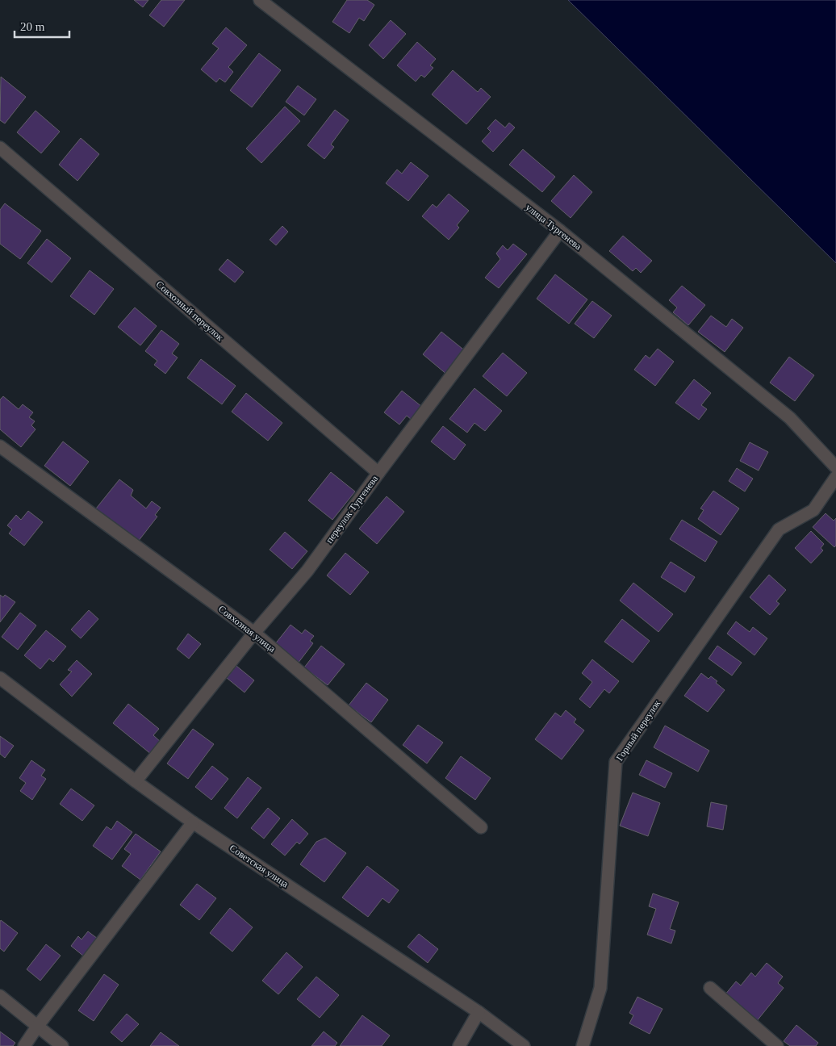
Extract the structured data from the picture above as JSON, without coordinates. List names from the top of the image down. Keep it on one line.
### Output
{"streets":{"street":["улица Тургенева","Совхозный переулок","переулок Тургенева","Совхозная улица","Горный переулок","Советская улица"]},"crossings":[["улица Тургенева","переулок Тургенева"],["Совхозный переулок","переулок Тургенева"],["переулок Тургенева","Совхозная улица"],["переулок Тургенева","Советская улица"]],"scale_bar":"20 m"}
